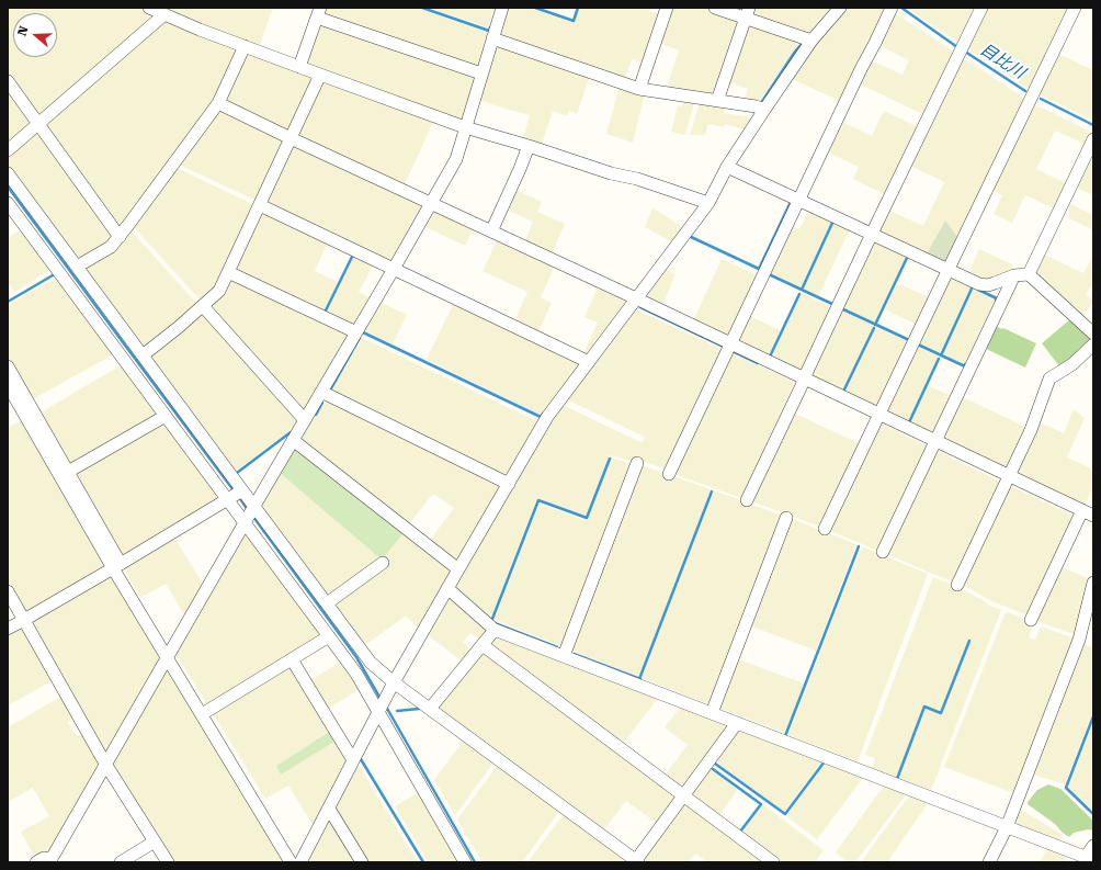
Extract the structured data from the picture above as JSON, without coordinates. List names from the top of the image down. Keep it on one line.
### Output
{"water":["目比川"],"north":"left"}
